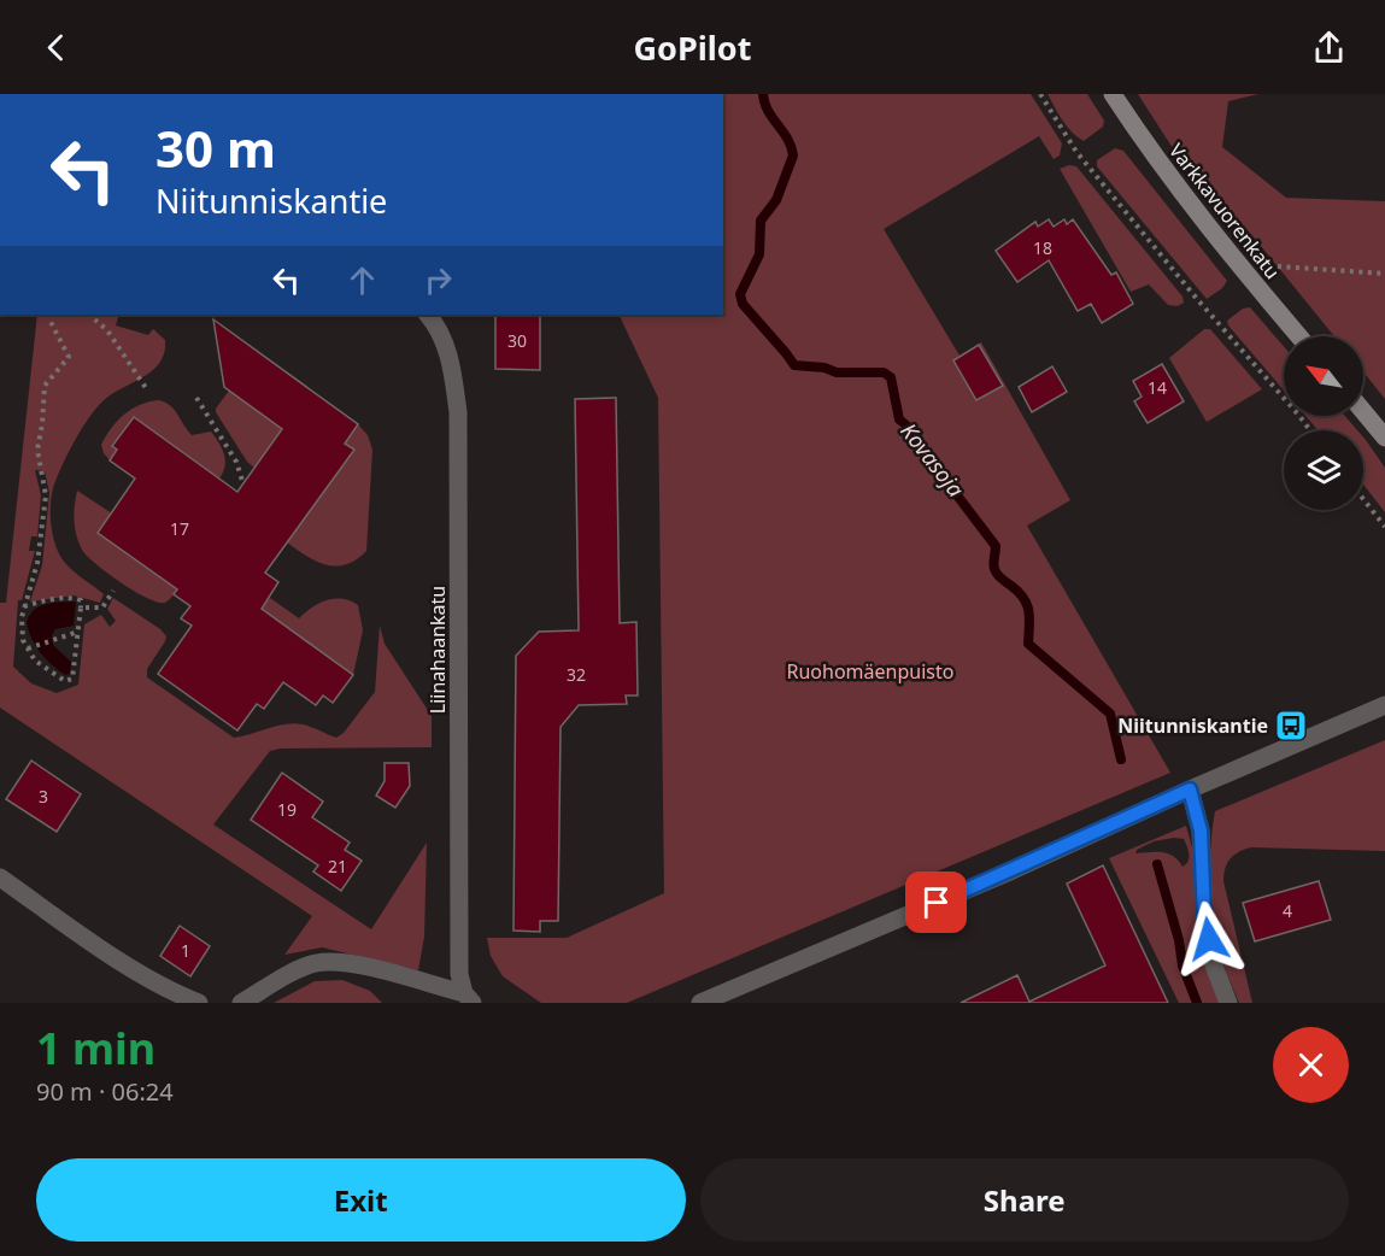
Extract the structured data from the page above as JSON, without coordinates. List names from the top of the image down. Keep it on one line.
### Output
{"streets":{"street":["Varkkavuorenkatu","Liinahaankatu"]},"water":["Kovasoja"],"parks":["Ruohomäenpuisto"],"places":{"bus stop":["Niitunniskantie"]},"house_numbers":["18","30","14","17","32","3","19","21","4","1"],"north":"top left","page":{"header":"GoPilot","turn":["30 m","Niitunniskantie"],"heading":["1 min","90 m · 06:24"],"buttons":["Exit","Share"]}}
